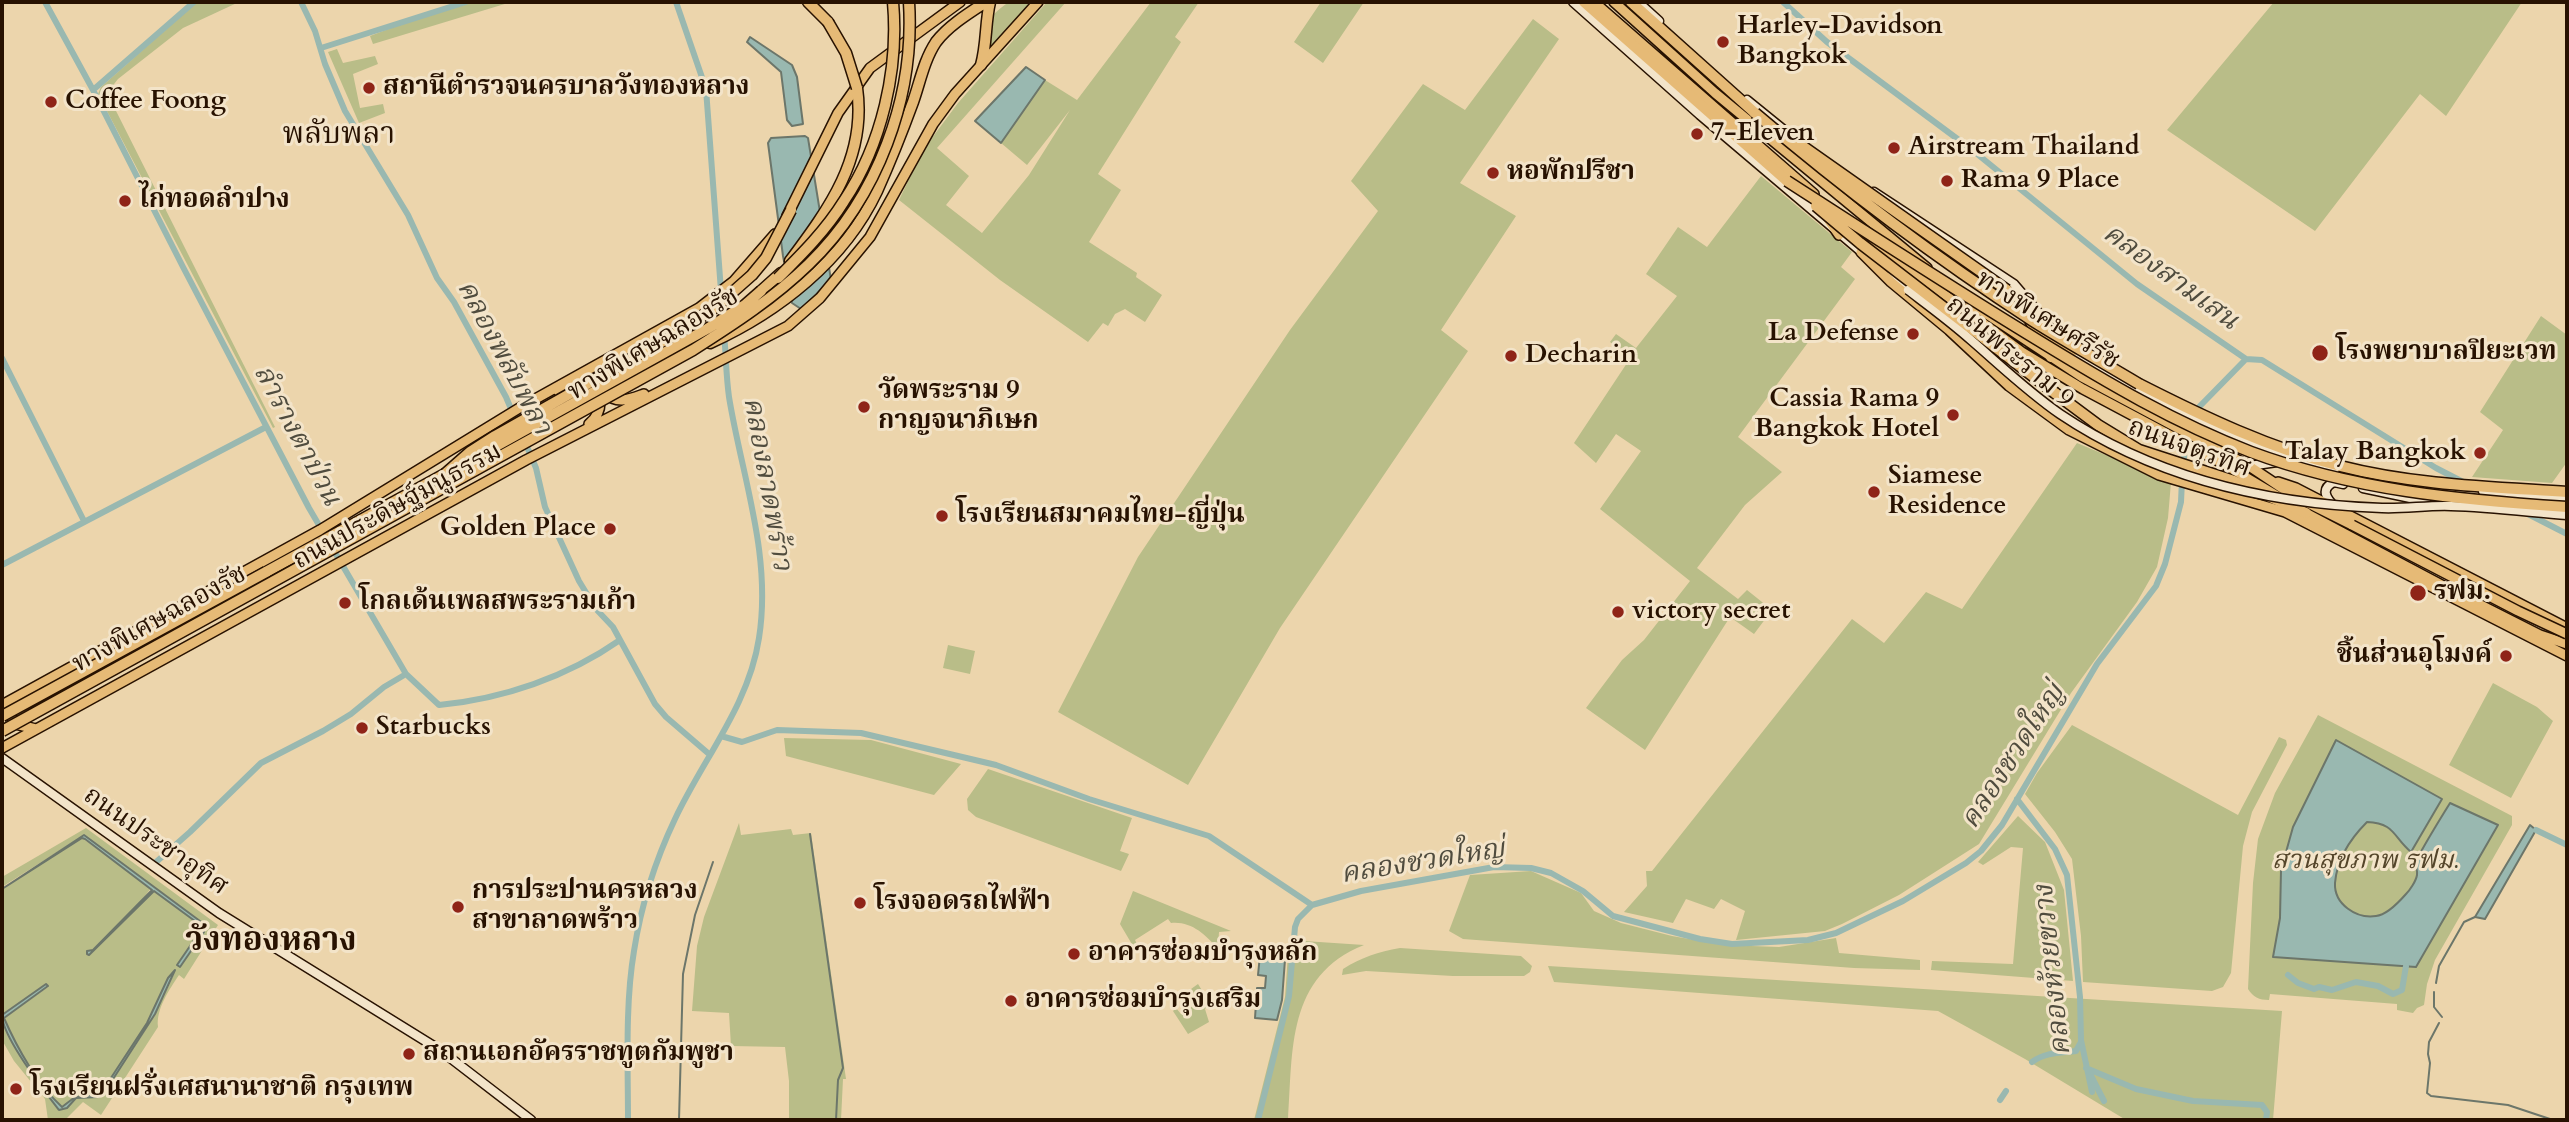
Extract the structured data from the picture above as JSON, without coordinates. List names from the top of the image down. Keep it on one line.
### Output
{"streets":{"highway":["ทางพิเศษศรีรัช","ทางพิเศษฉลองรัช"],"main road":["ถนนพระราม 9","ถนนจตุรทิศ","ถนนประดิษฐ์มนูธรรม","ถนนประชาอุทิศ"]},"crossings":[["ถนนพระราม 9","ถนนจตุรทิศ"]],"districts":["พลับพลา","วังทองหลาง"],"water":["คลองสามเสน","คลองพลับพลา","ลำรางตาป่วน","คลองลาดพร้าว","คลองชวดใหญ่","คลองห้วยขวาง"],"parks":["สวนสุขภาพ รฟม."],"places":["Harley-Davidson Bangkok","สถานีตำรวจนครบาลวังทองหลาง","Coffee Foong","7-Eleven","Airstream Thailand","หอพักปรีชา","Rama 9 Place","ไก่ทอดลำปาง","La Defense","โรงพยาบาลปิยะเวท","Decharin","วัดพระราม 9 กาญจนาภิเษก","Cassia Rama 9 Bangkok Hotel","Talay Bangkok","Siamese Residence","โรงเรียนสมาคมไทย-ญี่ปุ่น","Golden Place","รฟม.","โกลเด้นเพลสพระรามเก้า","victory secret","ชิ้นส่วนอุโมงค์","Starbucks","โรงจอดรถไฟฟ้า","การประปานครหลวง สาขาลาดพร้าว","อาคารซ่อมบำรุงหลัก","อาคารซ่อมบำรุงเสริม","สถานเอกอัครราชทูตกัมพูชา","โรงเรียนฝรั่งเศสนานาชาติ กรุงเทพ"]}
